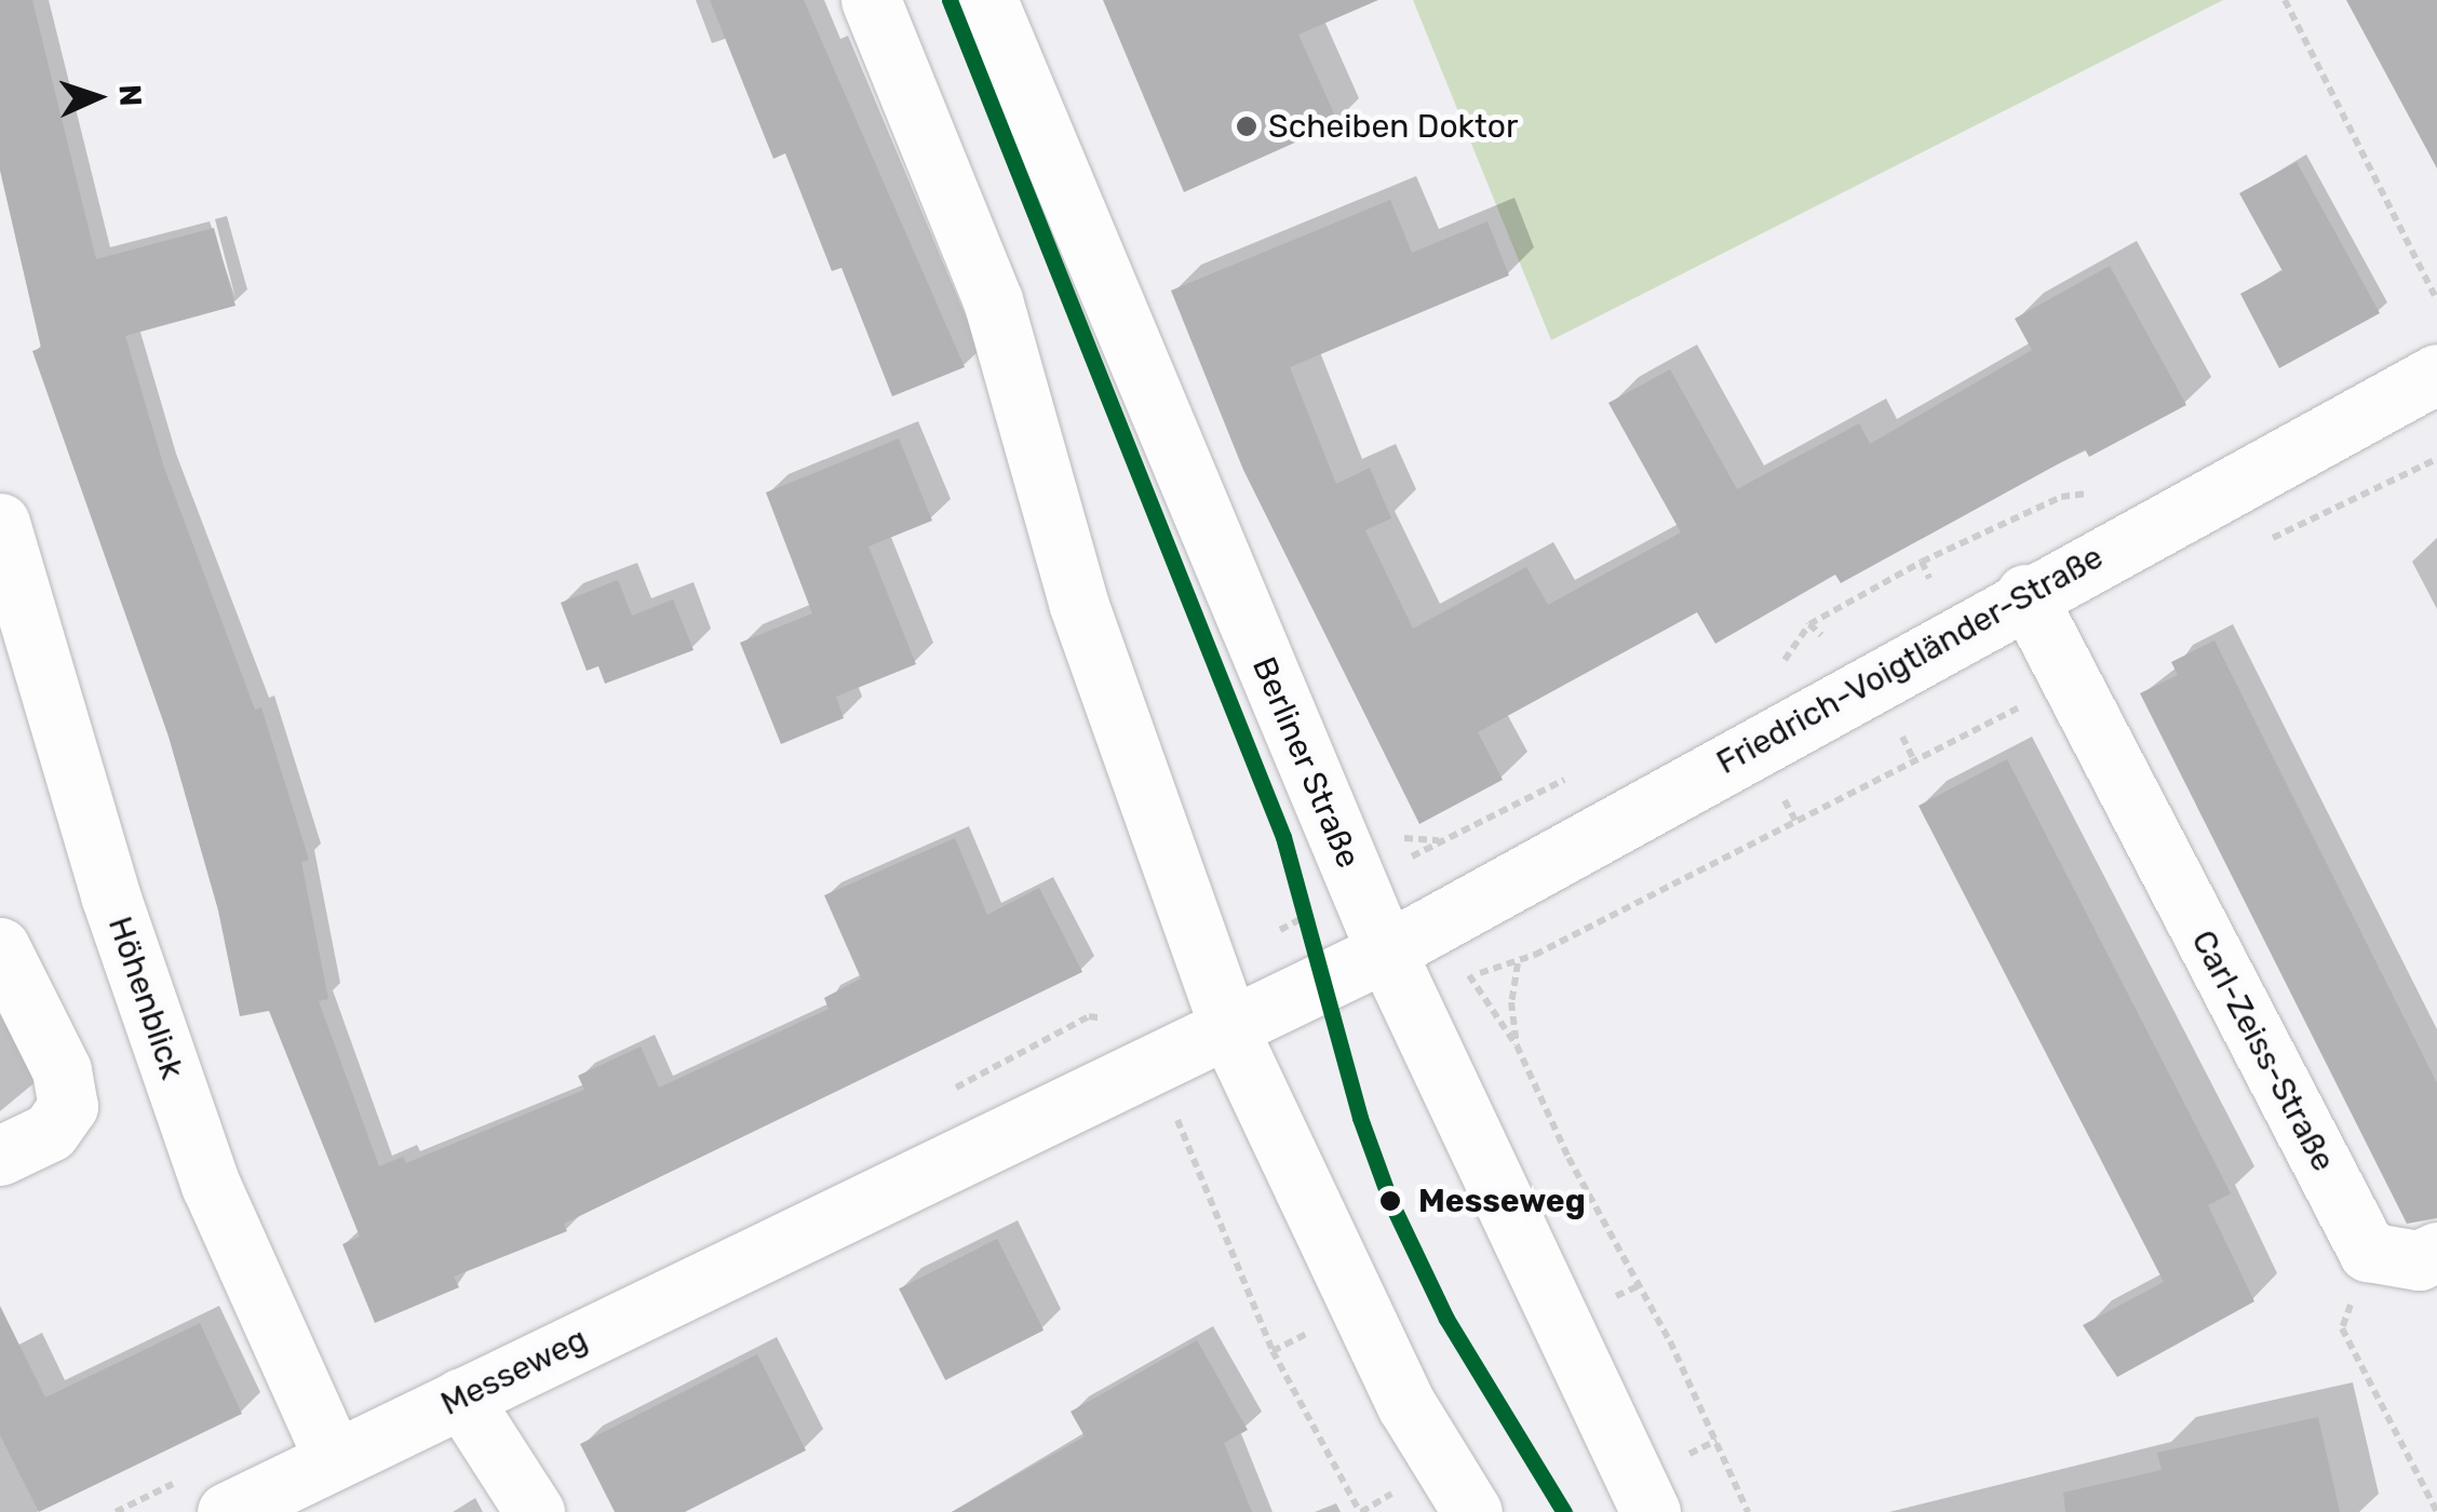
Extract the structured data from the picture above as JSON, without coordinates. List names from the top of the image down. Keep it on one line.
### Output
{"streets":{"main road":["Friedrich-Voigtländer-Straße","Berliner Straße","Höhenblick","Carl-Zeiss-Straße","Messeweg"]},"crossings":[["Friedrich-Voigtländer-Straße","Berliner Straße"],["Friedrich-Voigtländer-Straße","Carl-Zeiss-Straße"],["Friedrich-Voigtländer-Straße","Messeweg"],["Berliner Straße","Messeweg"],["Höhenblick","Messeweg"]],"places":["Scheiben Doktor","Messeweg"],"north":"right"}
